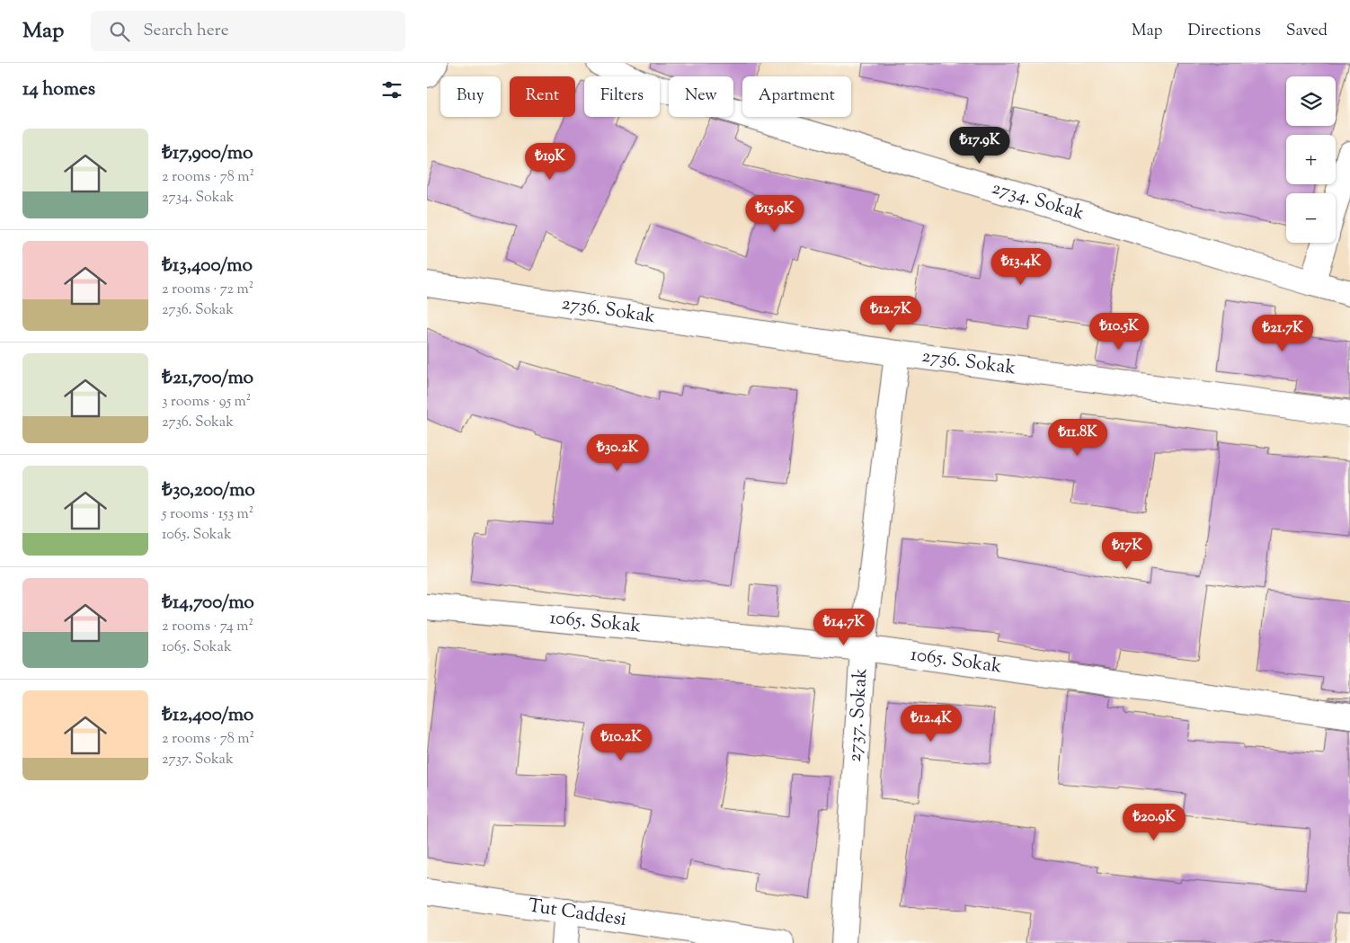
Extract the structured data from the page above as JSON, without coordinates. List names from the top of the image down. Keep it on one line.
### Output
{"streets":{"street":["2734. Sokak","2736. Sokak","1065. Sokak","2737. Sokak","Tut Caddesi"]},"crossings":[["2736. Sokak","2737. Sokak"],["1065. Sokak","2737. Sokak"]],"page":{"header":"Map","search":"Search here","nav":["Map","Directions","Saved"],"heading":"14 homes","map_buttons":["+","−"],"chip":["Buy","Rent","Filters","New","Apartment"],"list":[{"name":"₺17,900/mo","note":"2 rooms · 78 m² · 2734. Sokak"},{"name":"₺13,400/mo","note":"2 rooms · 72 m² · 2736. Sokak"},{"name":"₺21,700/mo","note":"3 rooms · 95 m² · 2736. Sokak"},{"name":"₺30,200/mo","note":"5 rooms · 153 m² · 1065. Sokak"},{"name":"₺14,700/mo","note":"2 rooms · 74 m² · 1065. Sokak"},{"name":"₺12,400/mo","note":"2 rooms · 78 m² · 2737. Sokak"}],"price":["₺17.9K","₺19K","₺15.9K","₺13.4K","₺12.7K","₺10.5K","₺21.7K","₺11.8K","₺30.2K","₺17K","₺14.7K","₺12.4K","₺10.2K","₺20.9K"]}}
